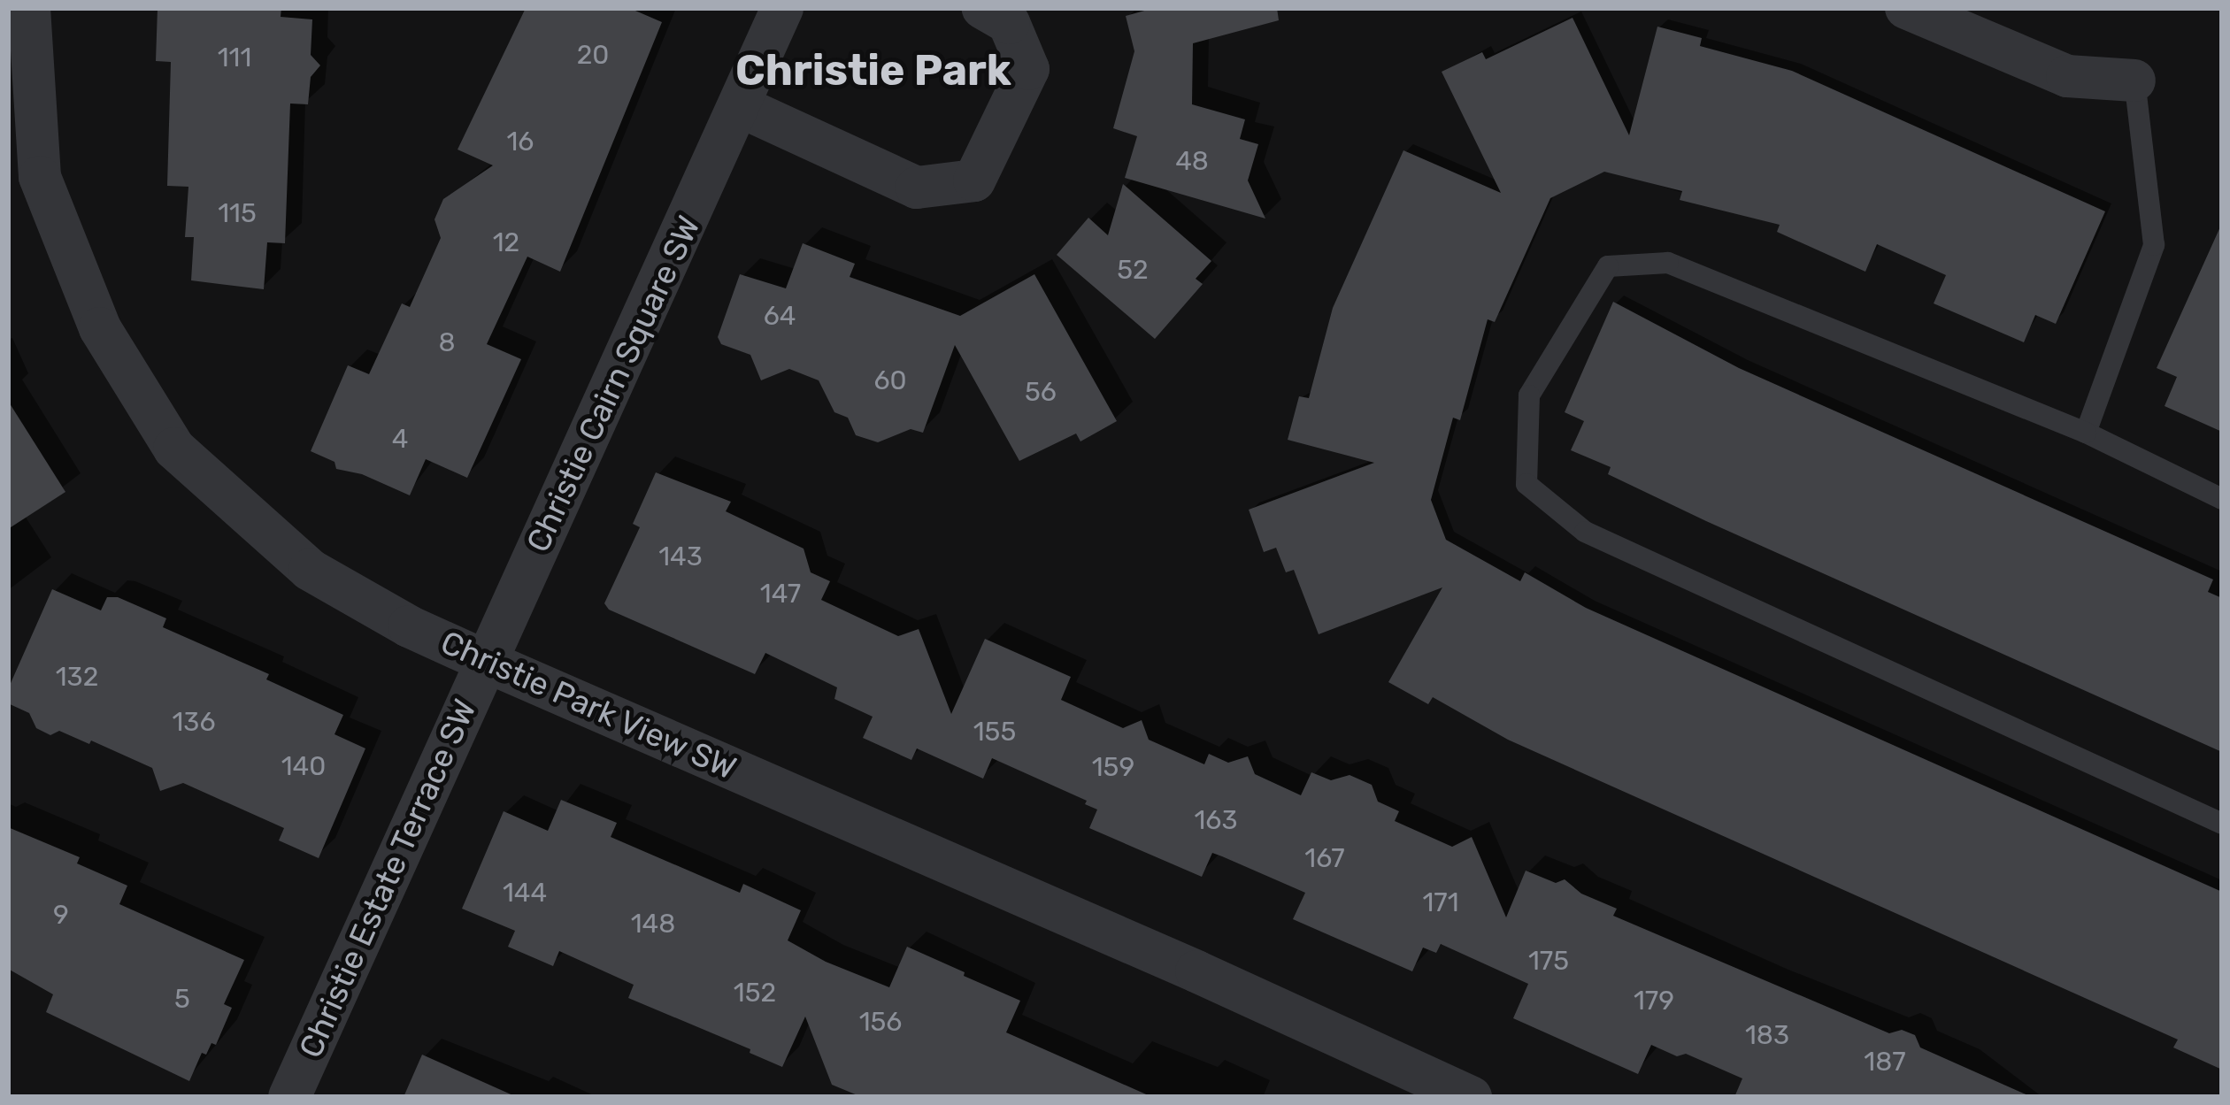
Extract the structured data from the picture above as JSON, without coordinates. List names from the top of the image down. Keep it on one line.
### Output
{"streets":{"street":["Christie Cairn Square SW","Christie Park View SW","Christie Estate Terrace SW"]},"crossings":[["Christie Cairn Square SW","Christie Park View SW"],["Christie Cairn Square SW","Christie Estate Terrace SW"],["Christie Park View SW","Christie Estate Terrace SW"]],"districts":["Christie Park"],"house_numbers":["20","111","16","48","115","12","52","64","8","60","56","4","143","147","132","136","155","140","159","163","167","144","171","9","148","175","152","5","179","156","183","187"]}
